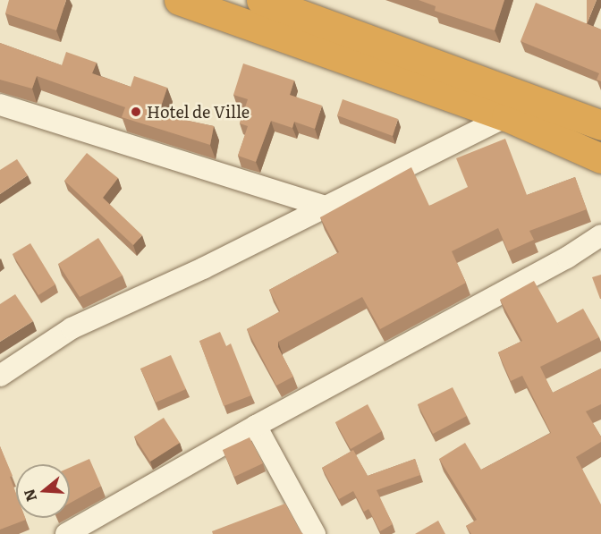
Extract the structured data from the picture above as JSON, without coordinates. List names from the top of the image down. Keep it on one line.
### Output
{"places":["Hotel de Ville"],"north":"left"}
